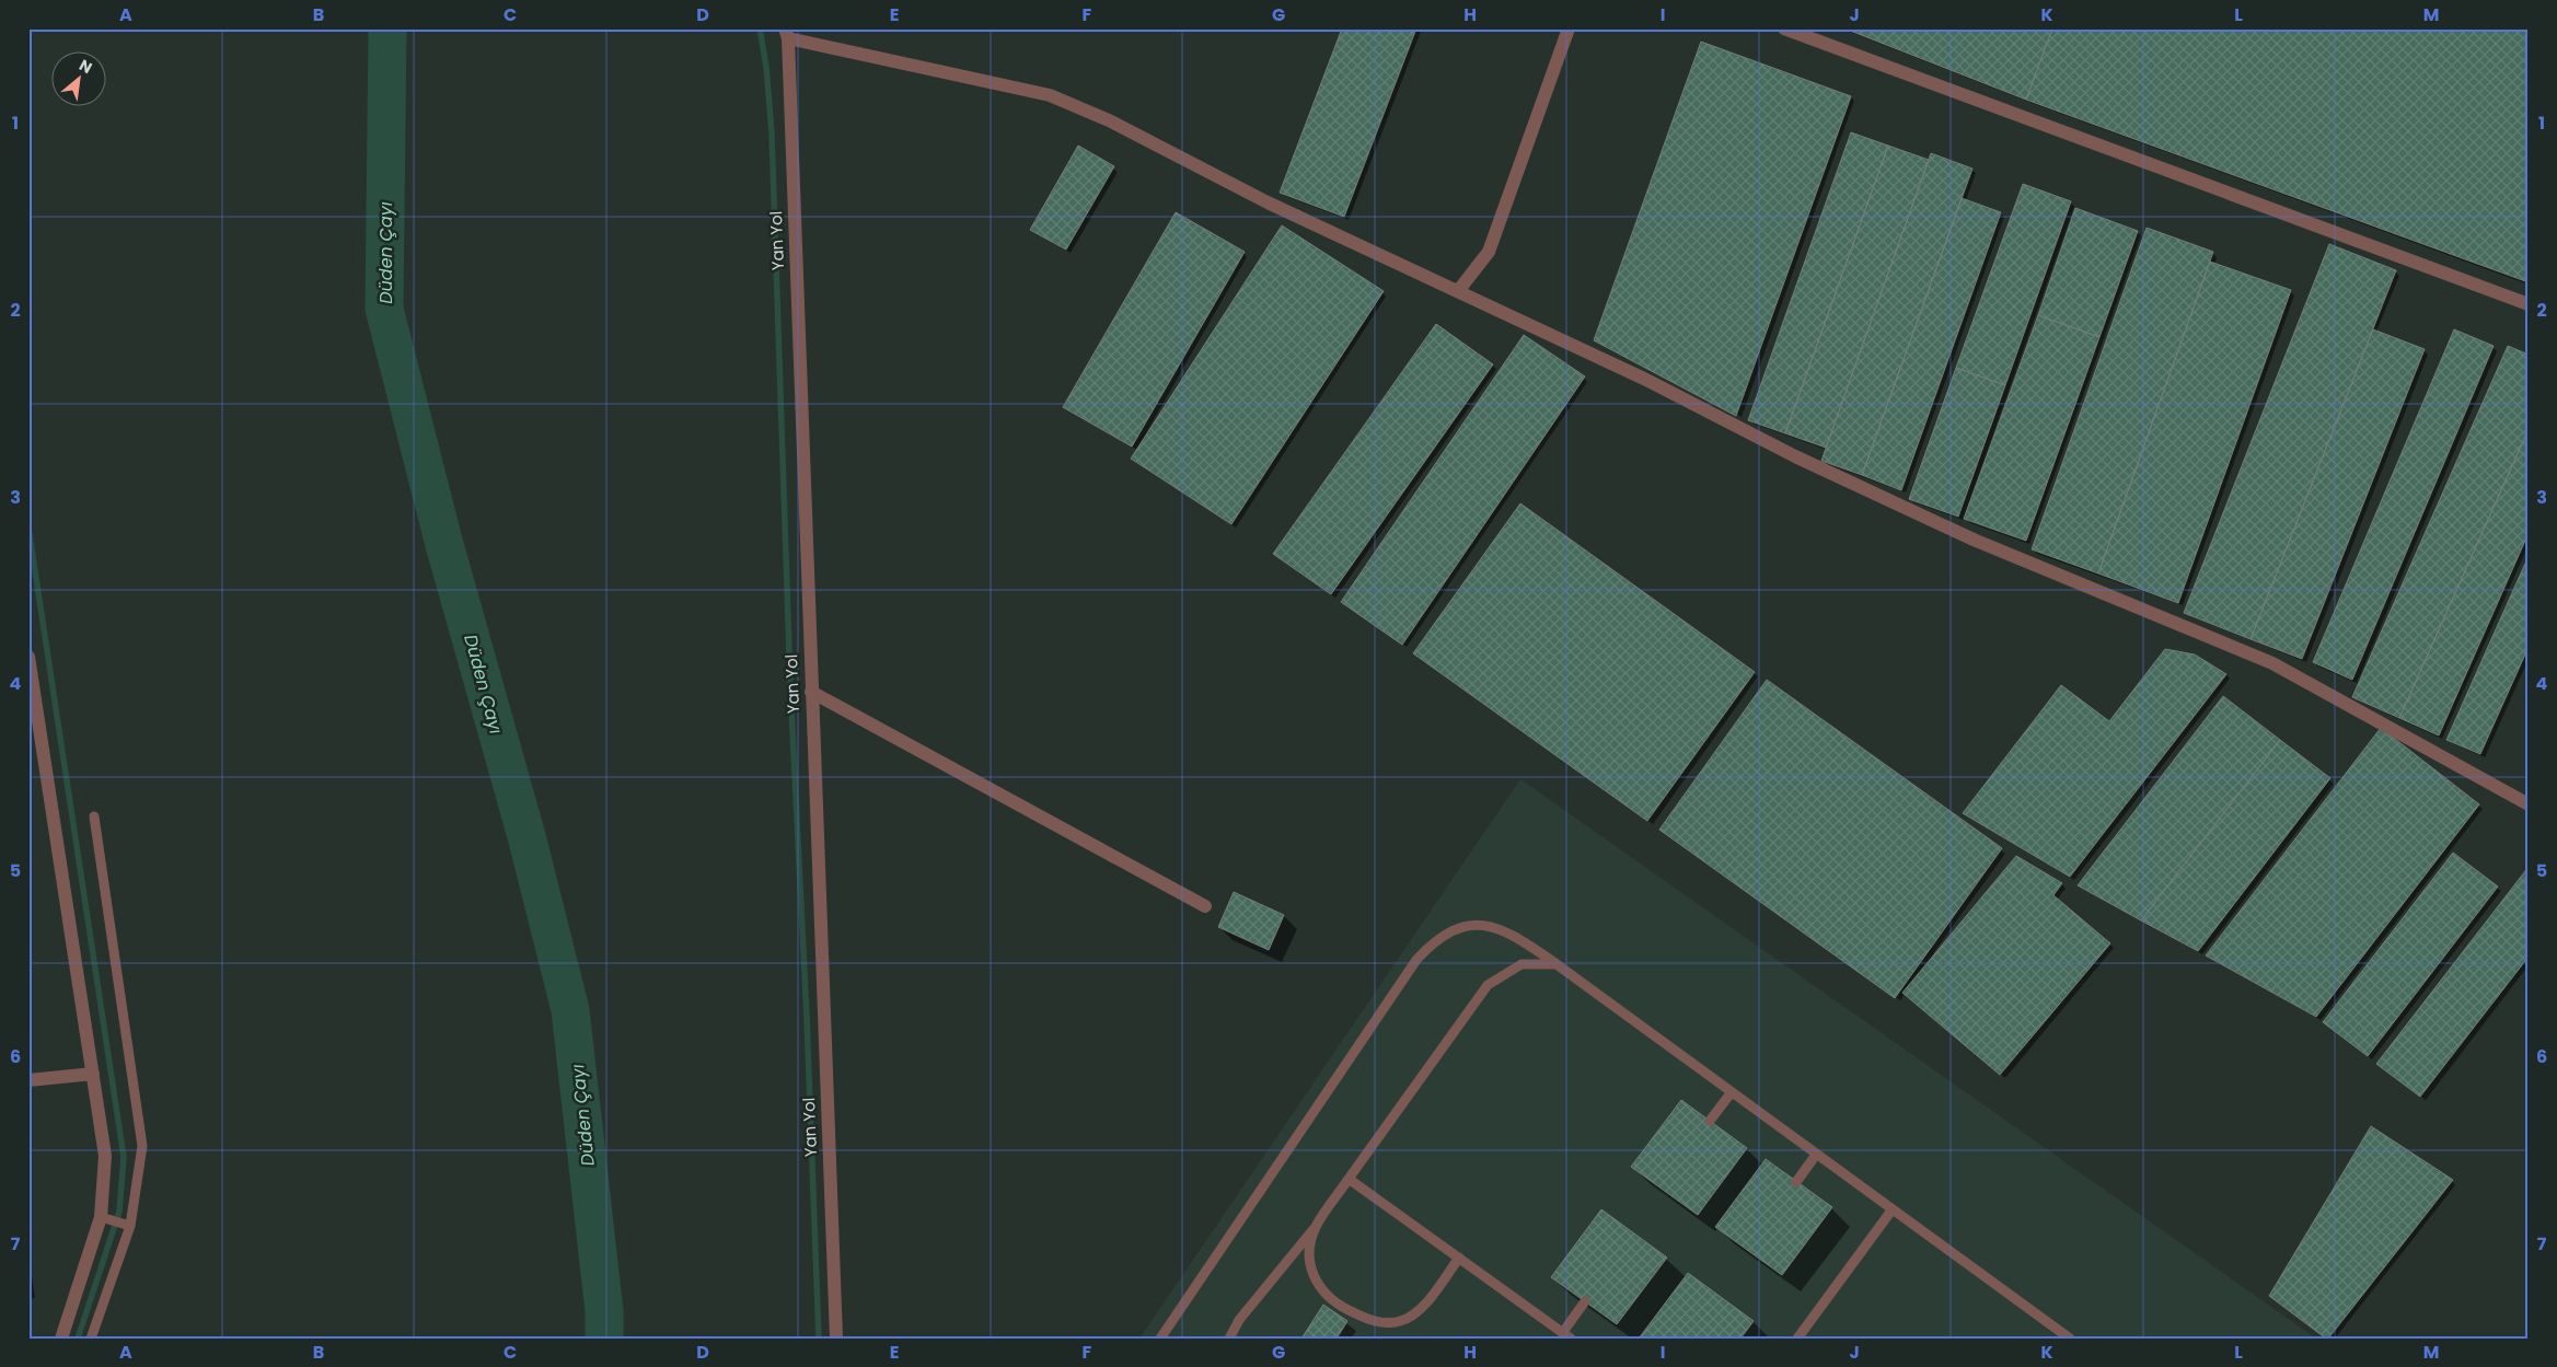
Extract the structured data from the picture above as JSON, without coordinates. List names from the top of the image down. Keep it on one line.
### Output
{"streets":{"street":["Yan Yol"]},"water":["Düden Çayı"],"north":"top right","grid":{"columns":["A","B","C","D","E","F","G","H","I","J","K","L","M"],"rows":["1","2","3","4","5","6","7"]}}
